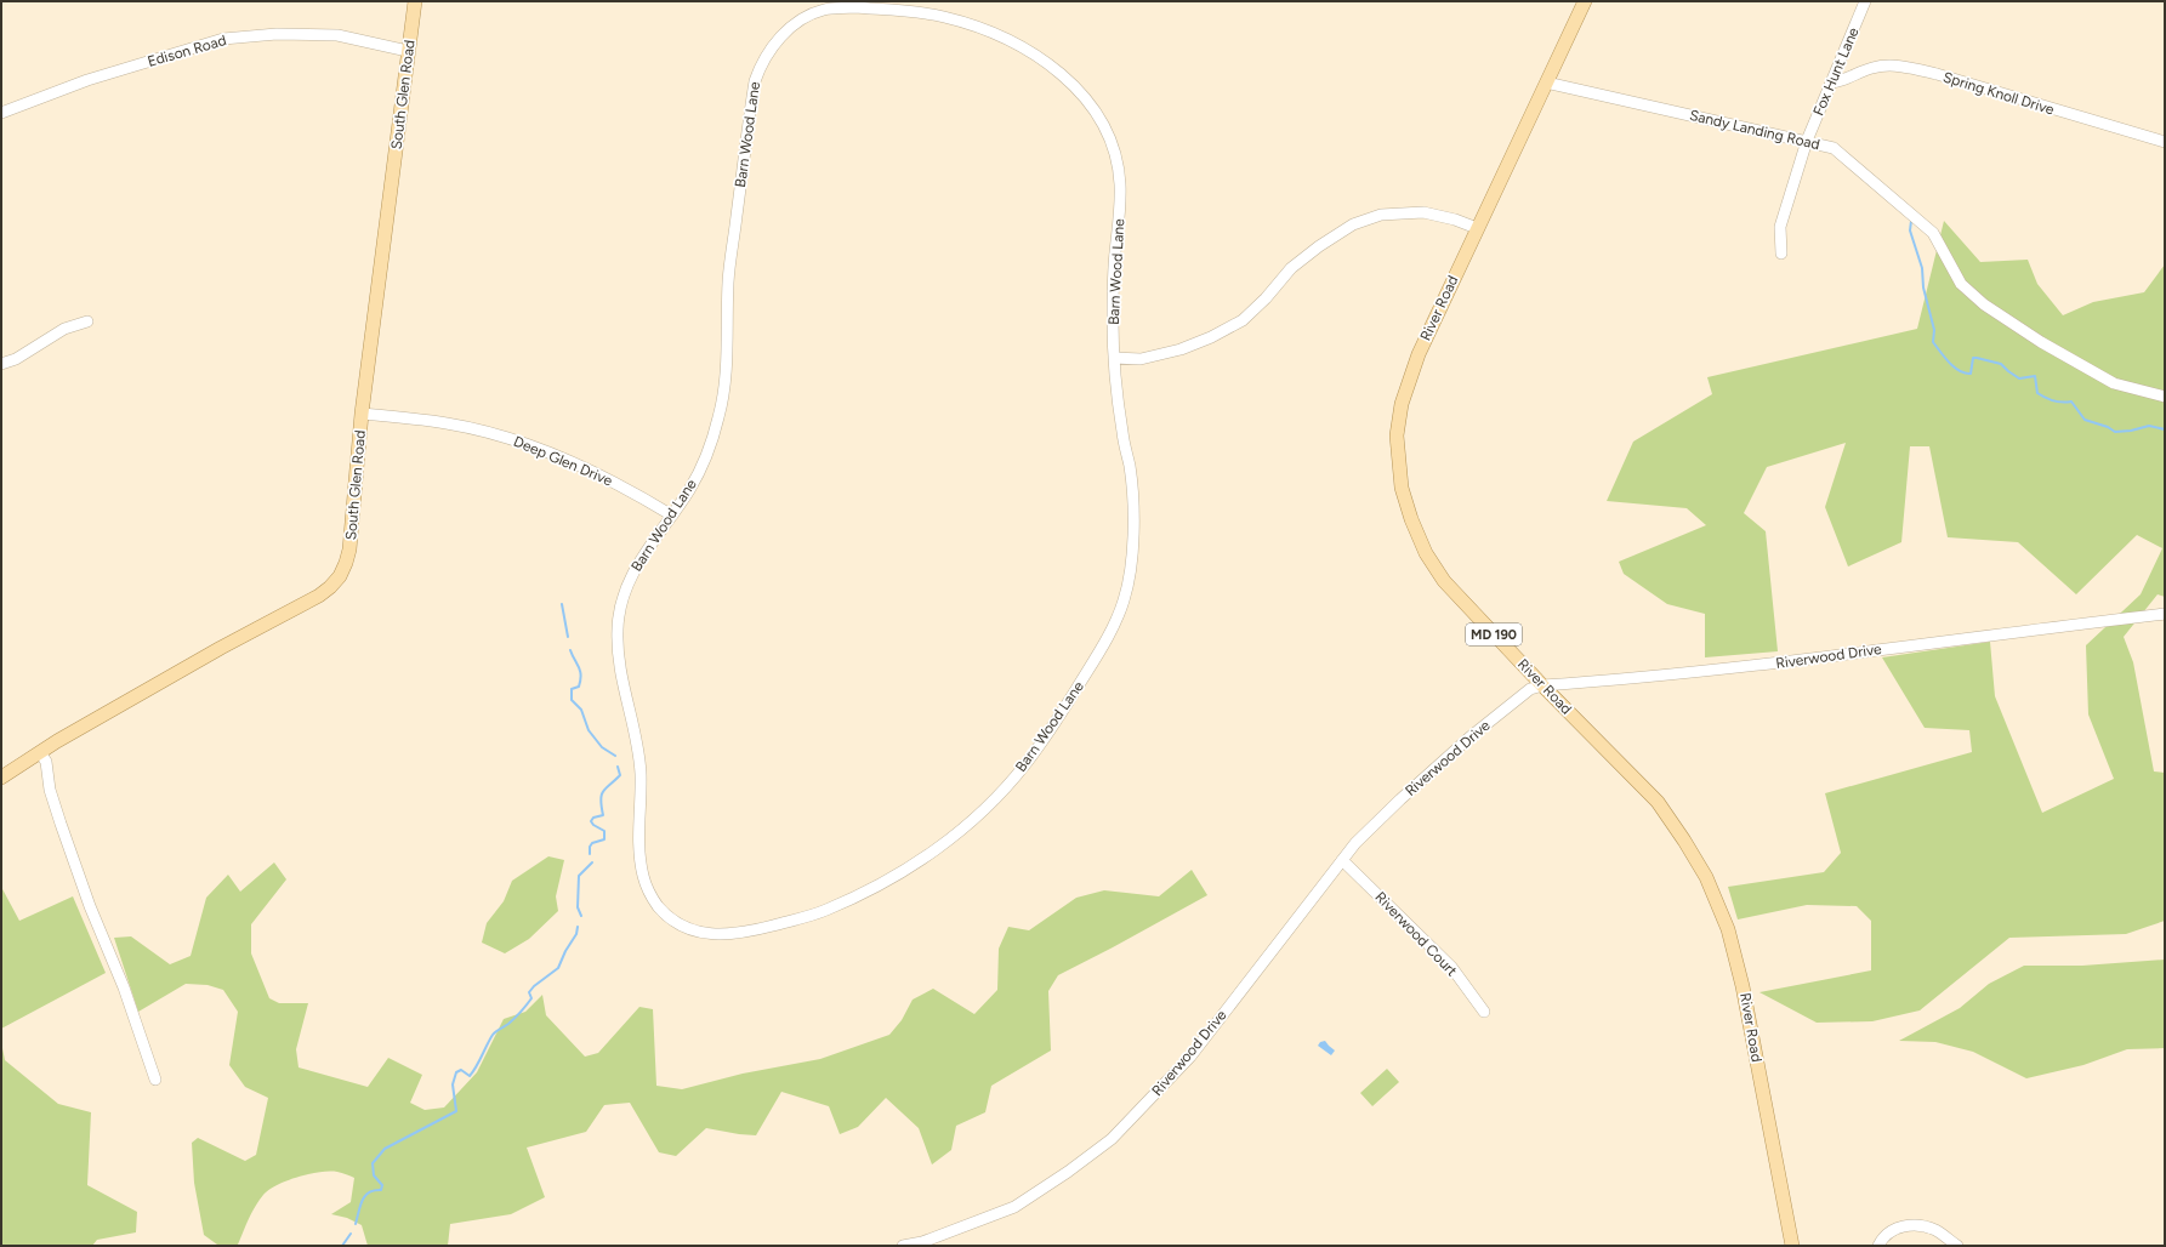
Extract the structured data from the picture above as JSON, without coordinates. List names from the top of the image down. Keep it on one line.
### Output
{"streets":{"main road":["South Glen Road","River Road","MD 190"],"street":["Edison Road","Fox Hunt Lane","Spring Knoll Drive","Sandy Landing Road","Barn Wood Lane","Deep Glen Drive","Riverwood Drive","Riverwood Court"]},"crossings":[["Edison Road","South Glen Road"],["Fox Hunt Lane","Spring Knoll Drive"],["Fox Hunt Lane","Sandy Landing Road"],["South Glen Road","Deep Glen Drive"],["Sandy Landing Road","River Road"],["Barn Wood Lane","Deep Glen Drive"],["River Road","Riverwood Drive"],["Riverwood Drive","Riverwood Court"]]}
